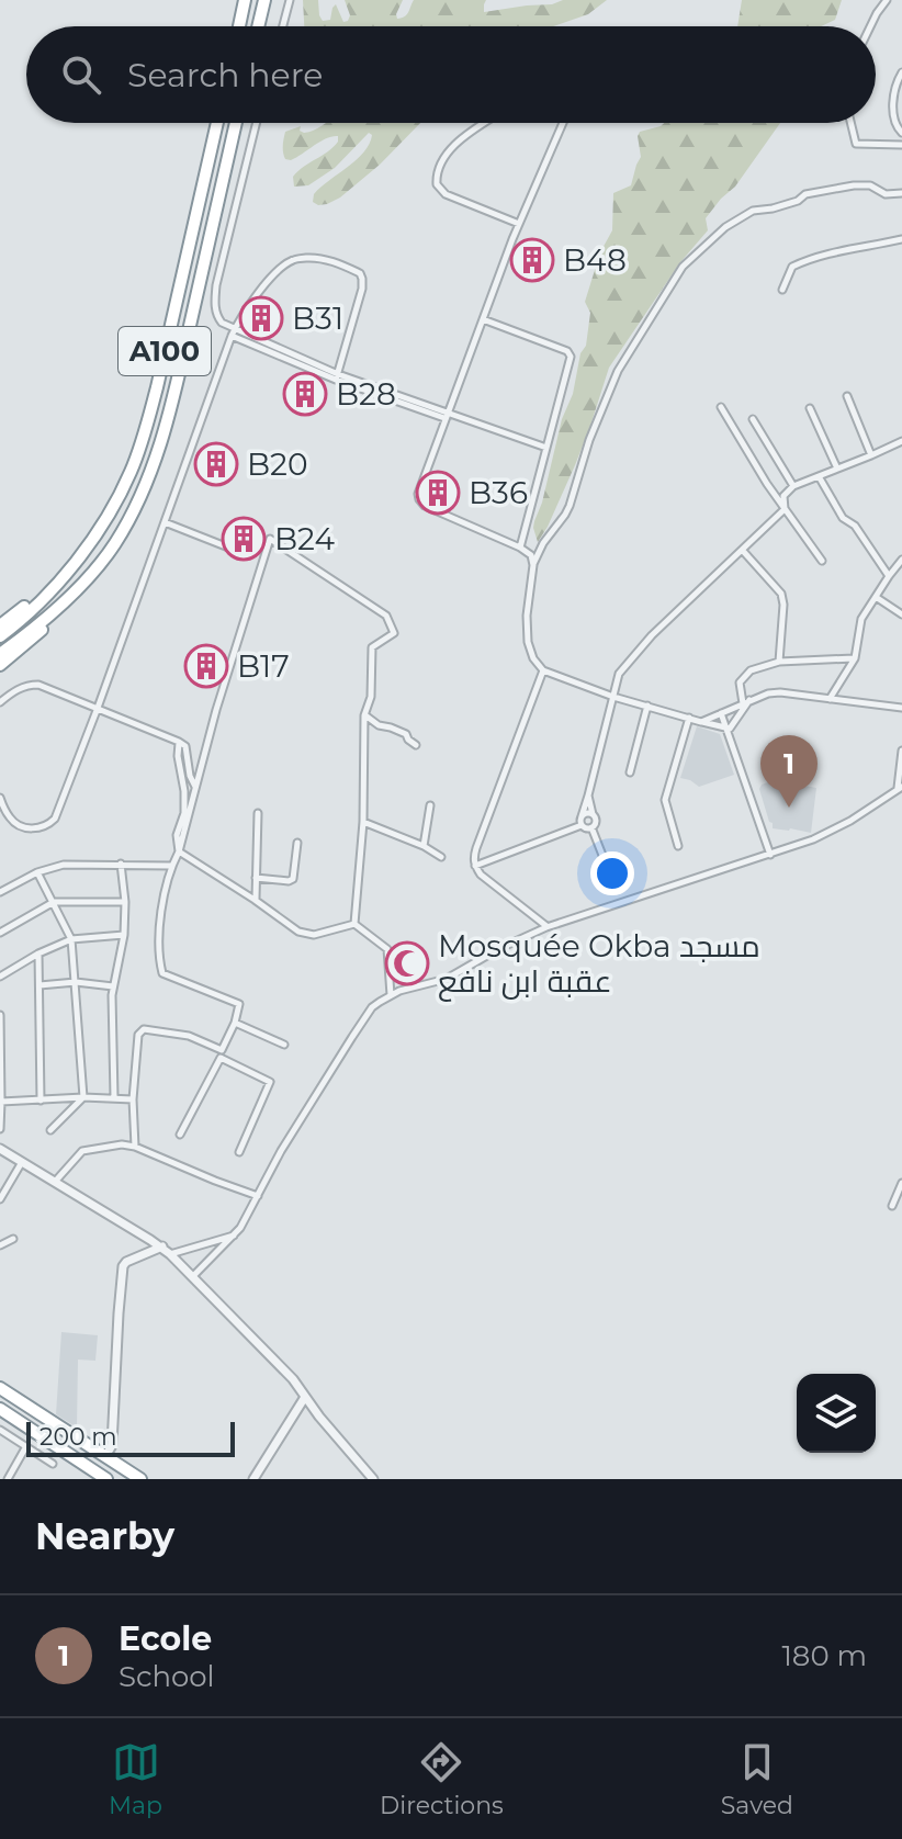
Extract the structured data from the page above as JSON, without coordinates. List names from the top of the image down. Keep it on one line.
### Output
{"streets":{"highway":["A100"]},"places":{"building":["B48","B31","B28","B20","B36","B24","B17"],"mosque":["Mosquée Okba مسجد عقبة ابن نافع"]},"scale_bar":"200 m","page":{"search":"Search here","pins":"1","scale":"200 m","heading":"Nearby","list":[{"mark":"1","name":"Ecole","note":"School","value":"180 m"}],"nav":["Map","Directions","Saved"]}}
